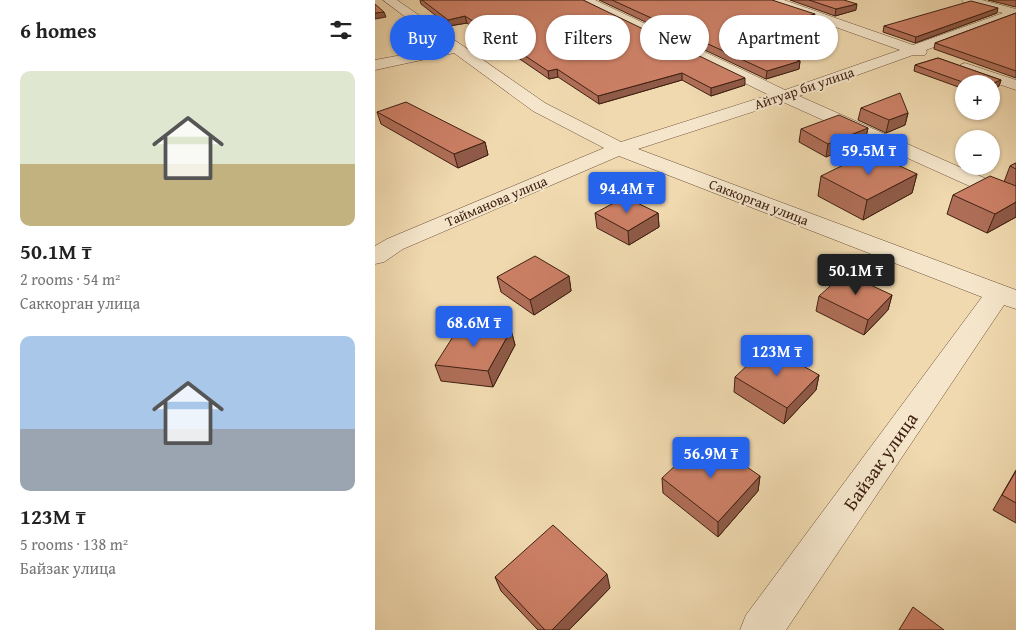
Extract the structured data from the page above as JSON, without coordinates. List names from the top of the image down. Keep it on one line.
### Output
{"streets":{"street":["Айтуар би улица","Тайманова улица","Саккорган улица","Байзак улица"]},"crossings":[["Айтуар би улица","Тайманова улица"],["Айтуар би улица","Саккорган улица"],["Тайманова улица","Саккорган улица"],["Саккорган улица","Байзак улица"]],"page":{"heading":"6 homes","chip":["Buy","Rent","Filters","New","Apartment"],"list":[{"name":"50.1M ₸","note":"2 rooms · 54 m² · Саккорган улица"},{"name":"123M ₸","note":"5 rooms · 138 m² · Байзак улица"}],"map_buttons":["+","−"],"price":["59.5M ₸","94.4M ₸","50.1M ₸","68.6M ₸","123M ₸","56.9M ₸"]}}
